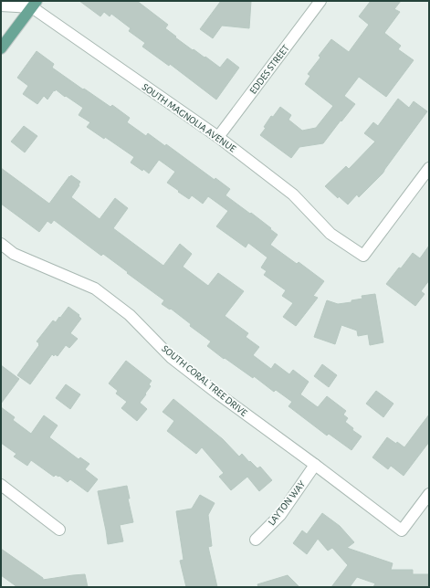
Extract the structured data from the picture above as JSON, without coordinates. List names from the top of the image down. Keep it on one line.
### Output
{"streets":{"street":["EDDES STREET","SOUTH MAGNOLIA AVENUE","SOUTH CORAL TREE DRIVE","LAYTON WAY"]},"crossings":[["EDDES STREET","SOUTH MAGNOLIA AVENUE"],["SOUTH CORAL TREE DRIVE","LAYTON WAY"]]}
